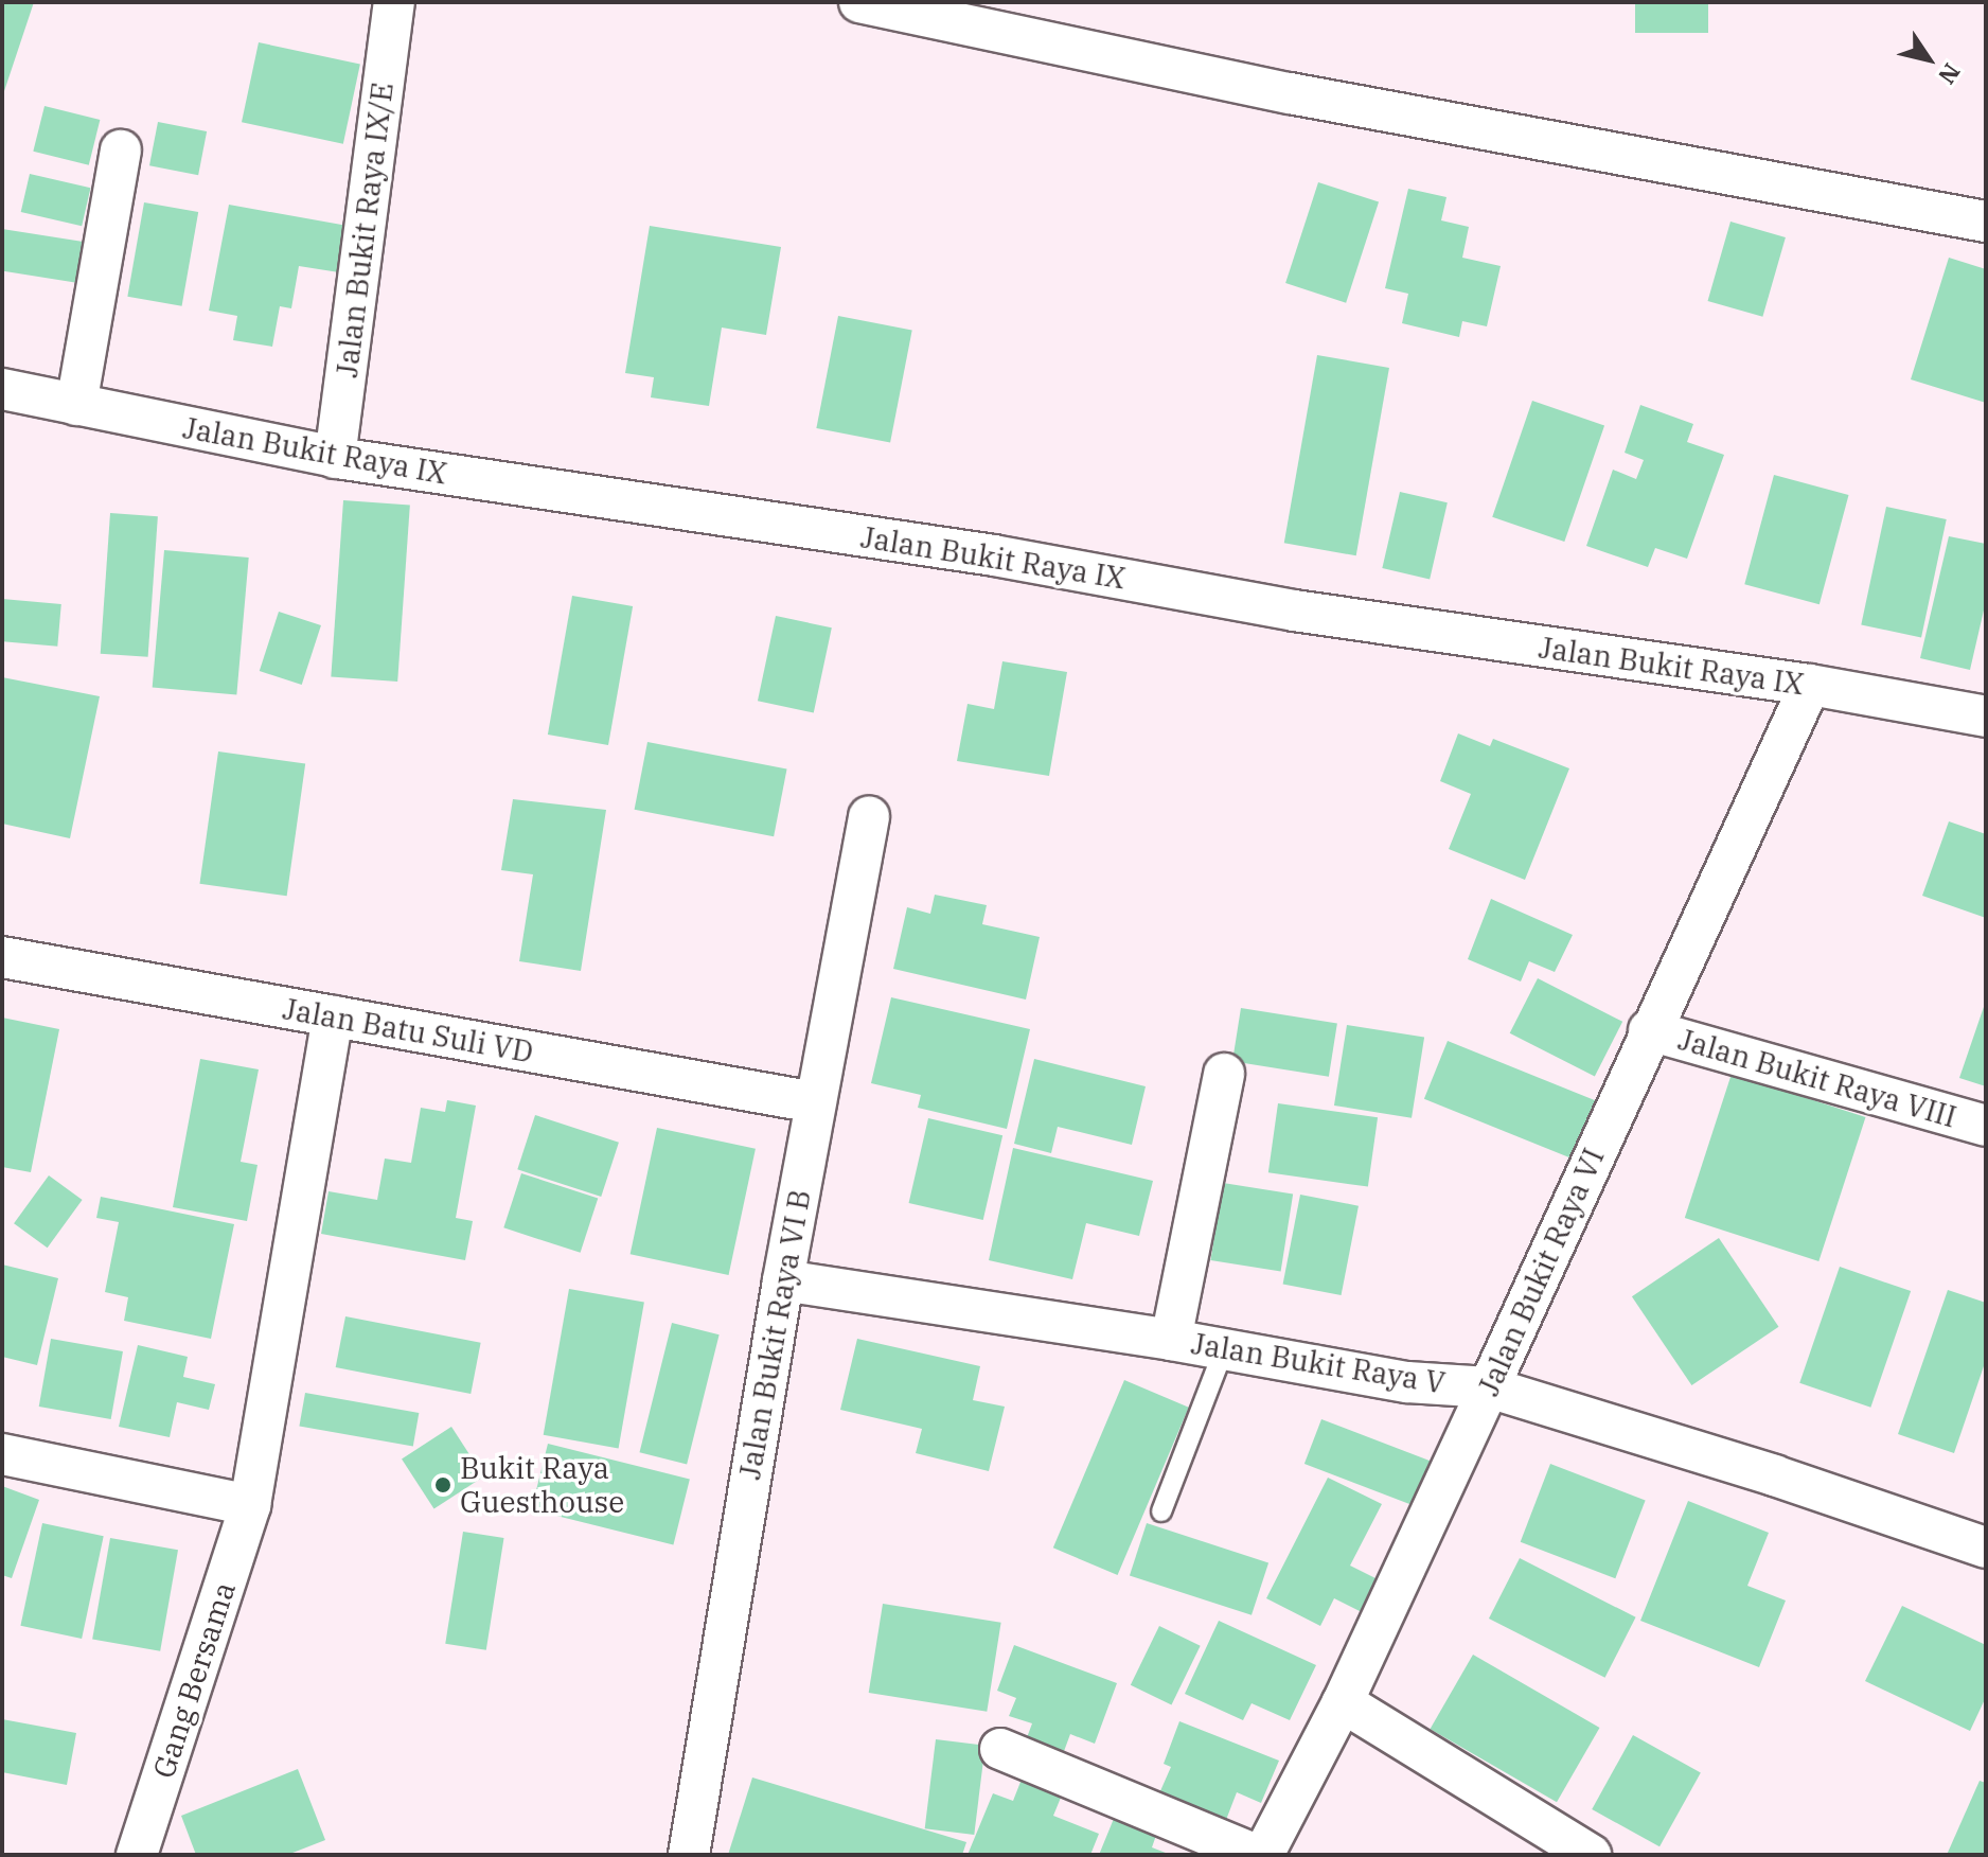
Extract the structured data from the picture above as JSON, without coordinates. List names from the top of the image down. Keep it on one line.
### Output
{"streets":{"street":["Jalan Bukit Raya IX/E","Jalan Bukit Raya IX","Jalan Batu Suli VD","Jalan Bukit Raya VIII","Jalan Bukit Raya VI","Jalan Bukit Raya VI B","Jalan Bukit Raya V","Gang Bersama"]},"crossings":[["Jalan Bukit Raya IX/E","Jalan Bukit Raya IX"],["Jalan Bukit Raya IX","Jalan Bukit Raya VI"],["Jalan Batu Suli VD","Jalan Bukit Raya VI B"],["Jalan Batu Suli VD","Gang Bersama"],["Jalan Bukit Raya VIII","Jalan Bukit Raya VI"],["Jalan Bukit Raya VI","Jalan Bukit Raya V"],["Jalan Bukit Raya VI B","Jalan Bukit Raya V"]],"places":["Bukit Raya Guesthouse"],"north":"bottom right"}
